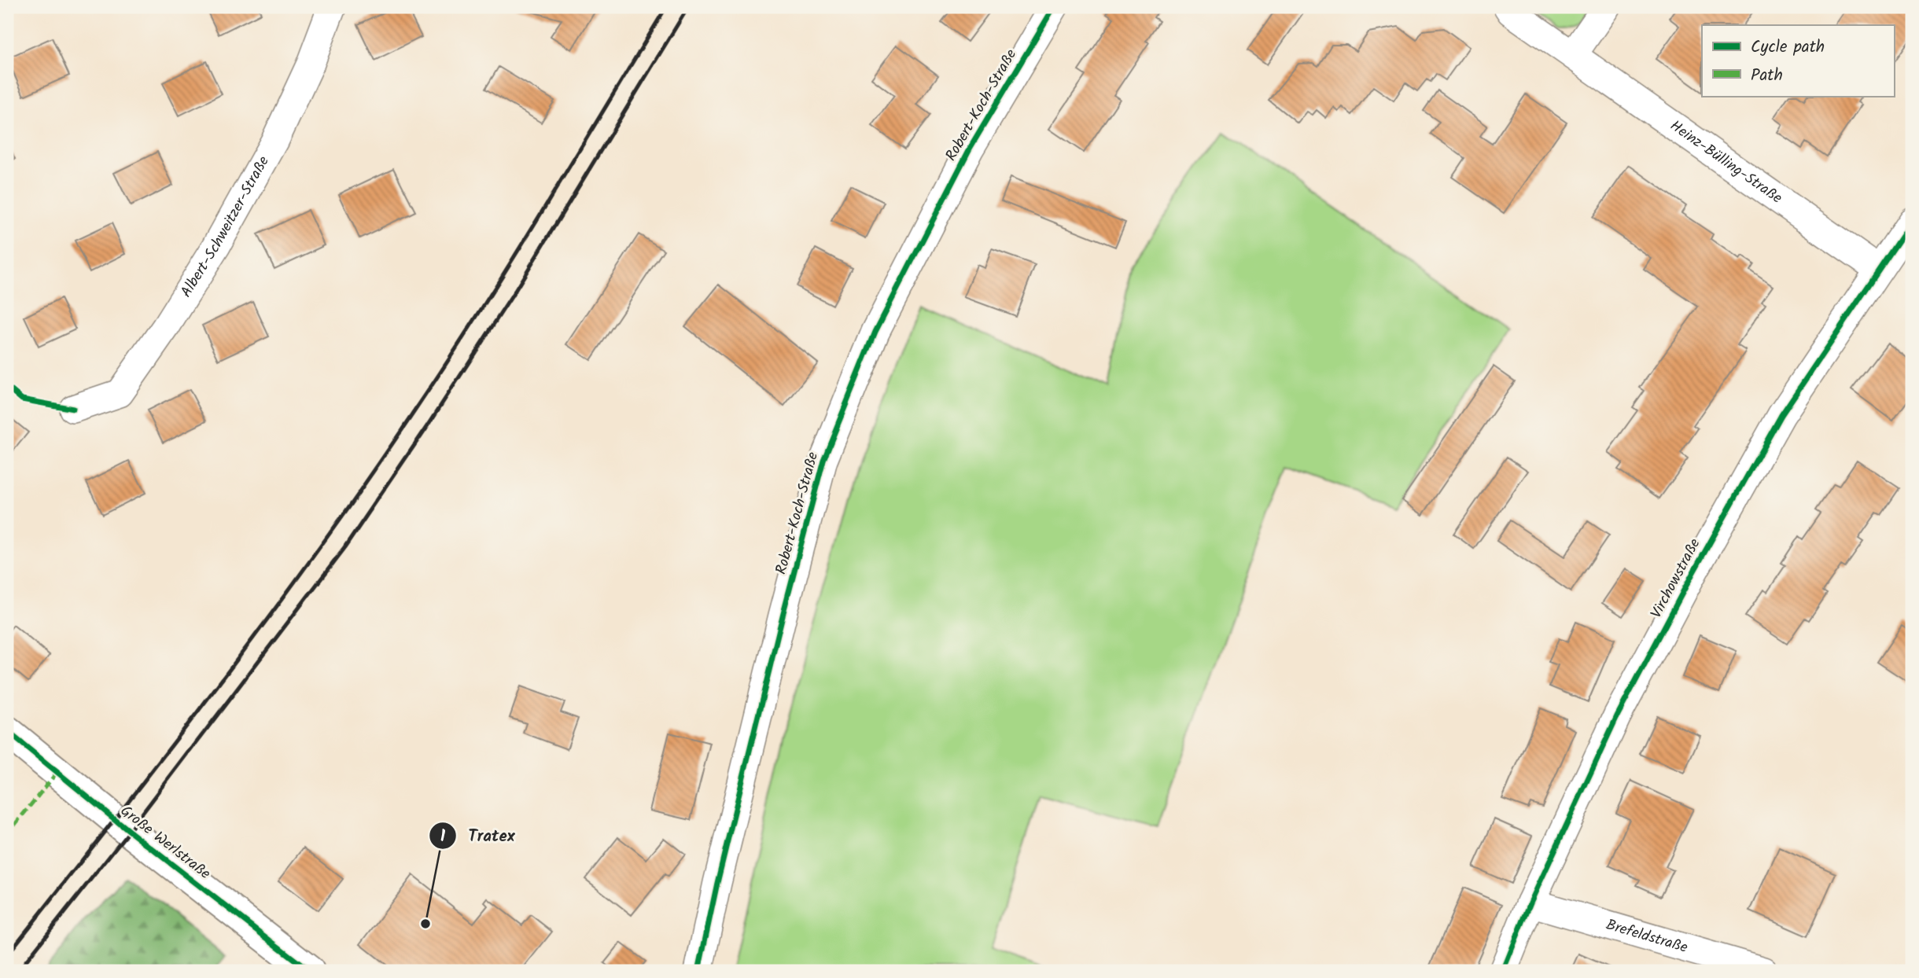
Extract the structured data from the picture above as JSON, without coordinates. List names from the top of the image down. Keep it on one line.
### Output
{"streets":{"street":["Robert-Koch-Straße","Heinz-Bülling-Straße","Albert-Schweitzer-Straße","Virchowstraße","Große Werlstraße","Brefeldstraße"]},"crossings":[["Heinz-Bülling-Straße","Virchowstraße"],["Virchowstraße","Brefeldstraße"]],"places":["Tratex"],"legend":["Cycle path","Path"]}
